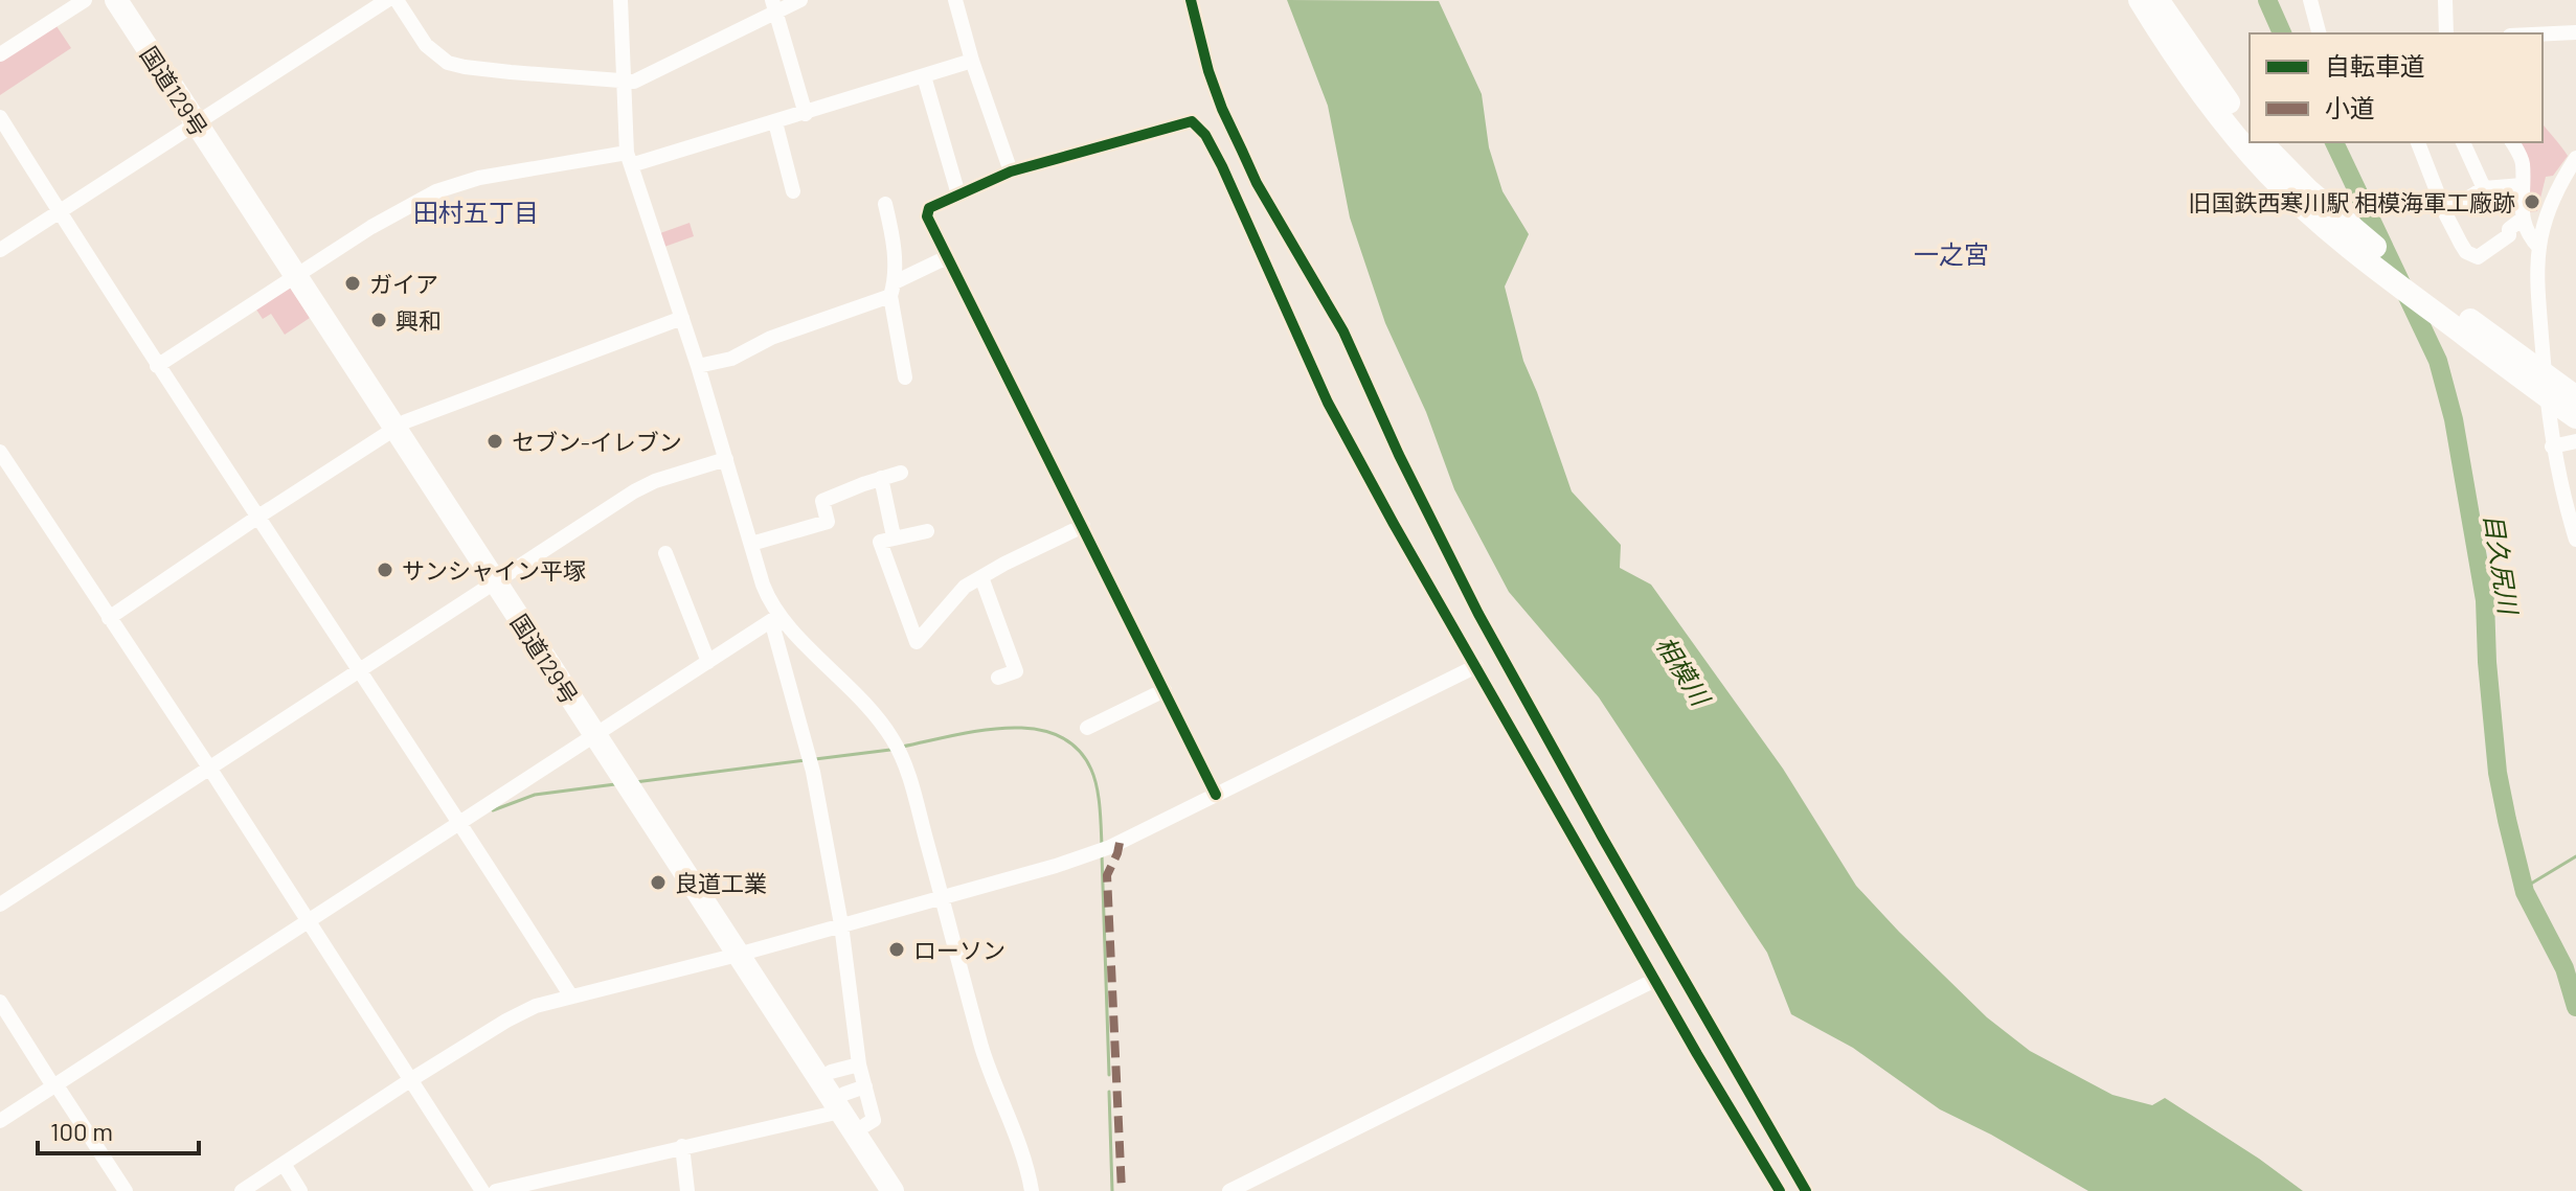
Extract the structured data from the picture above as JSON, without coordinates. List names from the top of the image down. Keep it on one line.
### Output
{"streets":{"highway":["国道129号"]},"districts":["田村五丁目","一之宮"],"water":["目久尻川","相模川"],"places":["旧国鉄西寒川駅 相模海軍工廠跡","ガイア","興和","セブン-イレブン","サンシャイン平塚","良道工業","ローソン"],"legend":["自転車道","小道"],"scale_bar":"100 m"}
